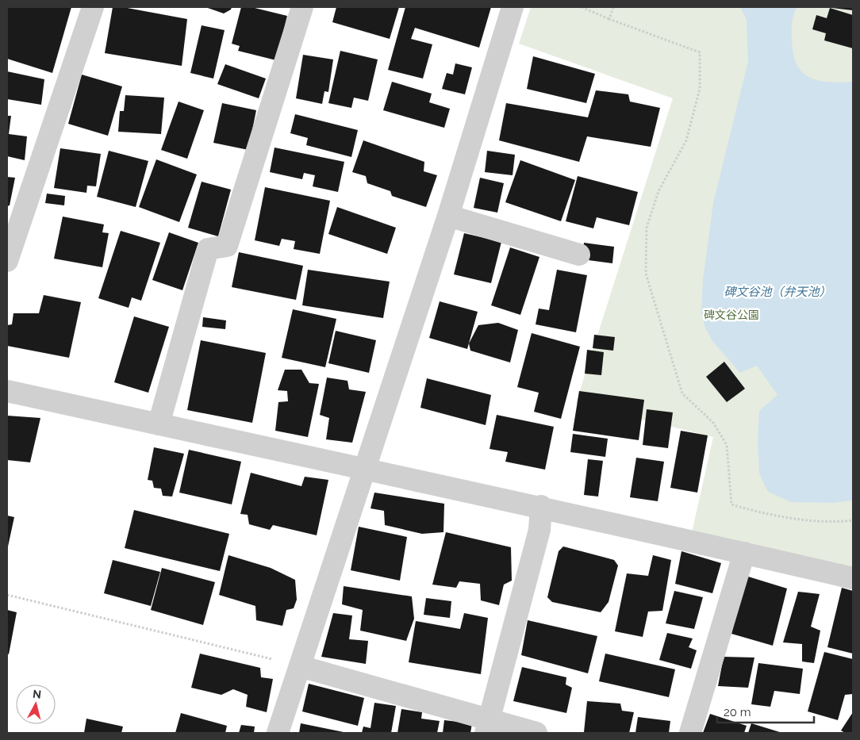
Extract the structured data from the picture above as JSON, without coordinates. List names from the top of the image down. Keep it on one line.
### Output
{"water":["碑文谷池（弁天池）"],"parks":["碑文谷公園"],"scale_bar":"20 m","north":"top"}
